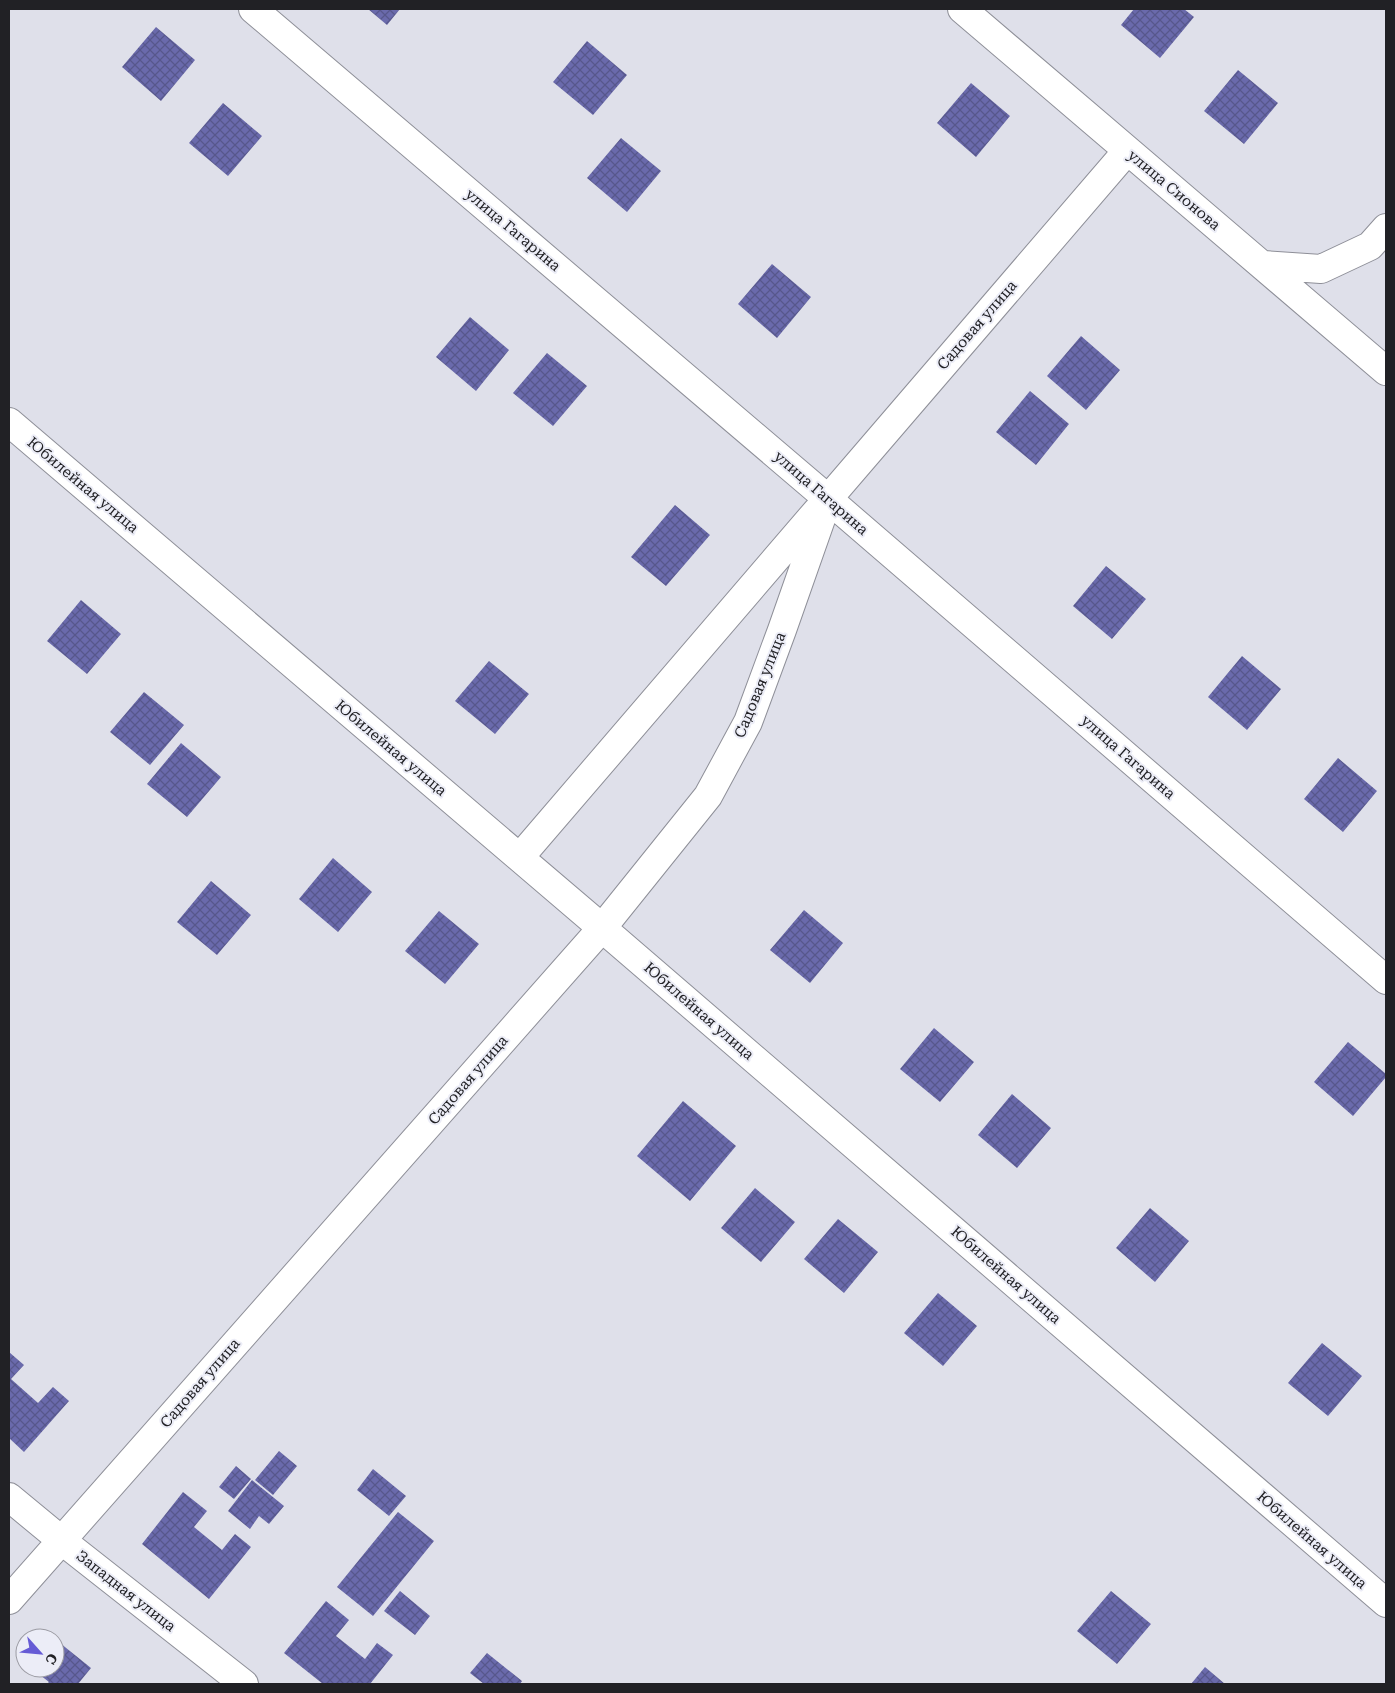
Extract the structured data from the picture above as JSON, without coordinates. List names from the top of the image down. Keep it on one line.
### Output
{"streets":{"street":["улица Сионова","улица Гагарина","Садовая улица","Юбилейная улица","Западная улица"]},"crossings":[["улица Сионова","Садовая улица"],["улица Гагарина","Садовая улица"],["Садовая улица","Юбилейная улица"],["Садовая улица","Западная улица"]],"north":"bottom right"}
